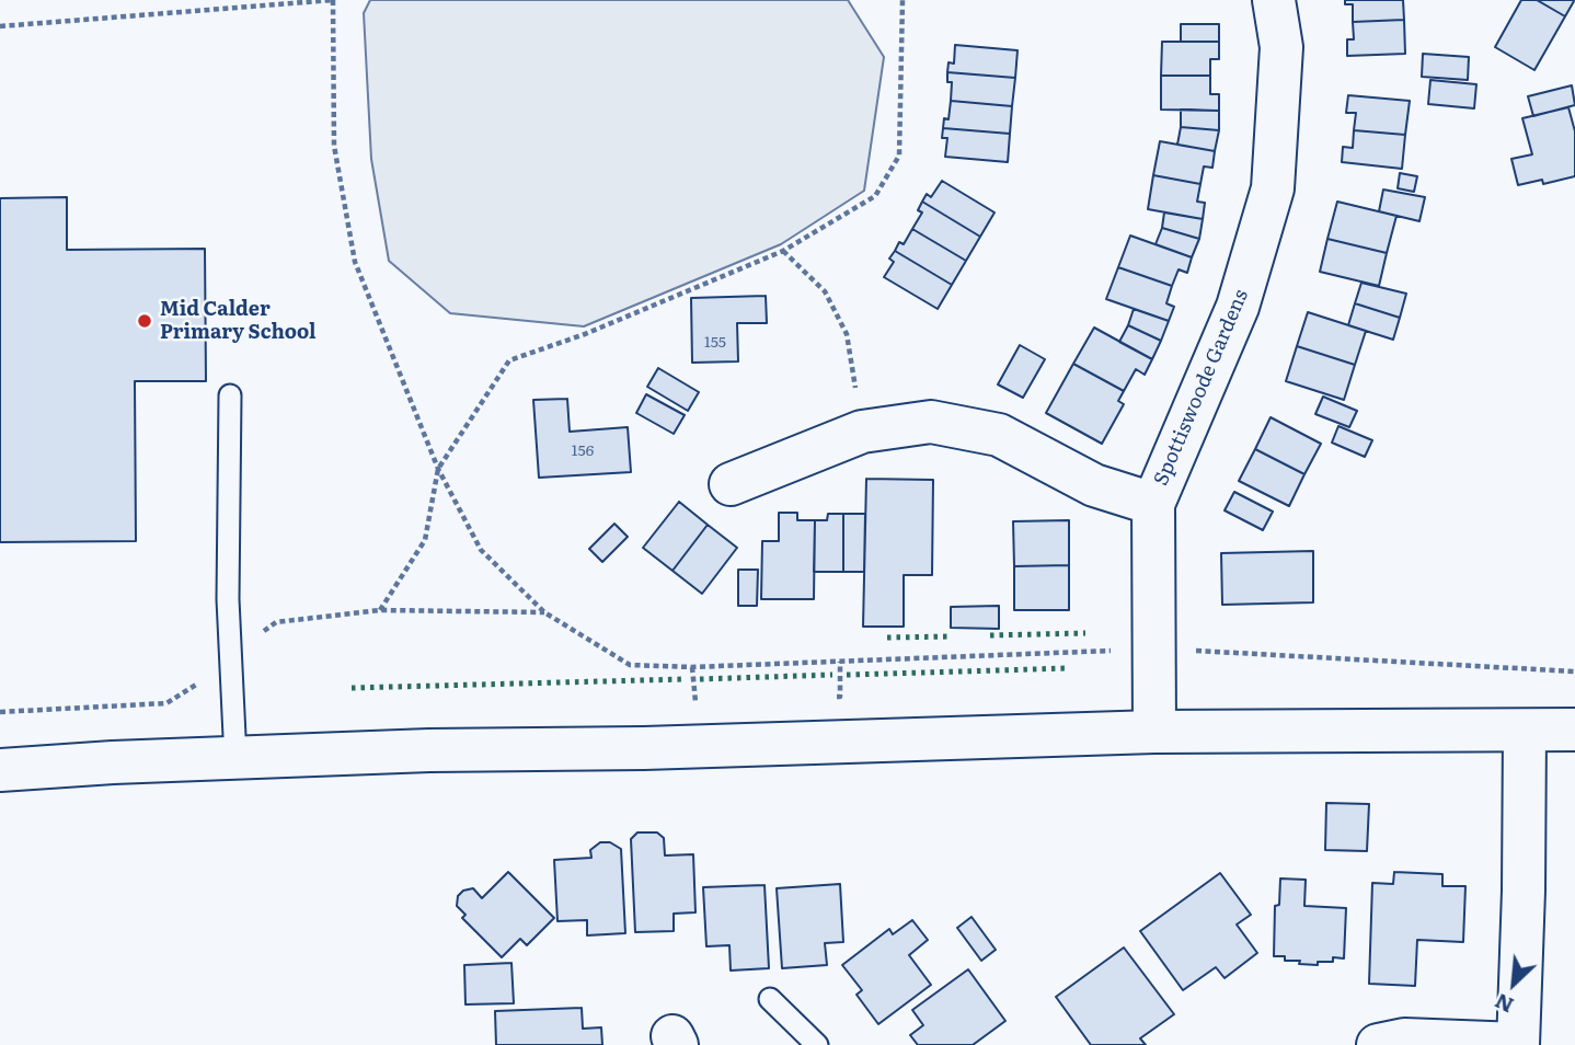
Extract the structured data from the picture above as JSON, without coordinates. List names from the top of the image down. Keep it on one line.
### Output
{"streets":{"street":["Spottiswoode Gardens"]},"places":["Mid Calder Primary School"],"house_numbers":["155","156"],"north":"bottom left"}
